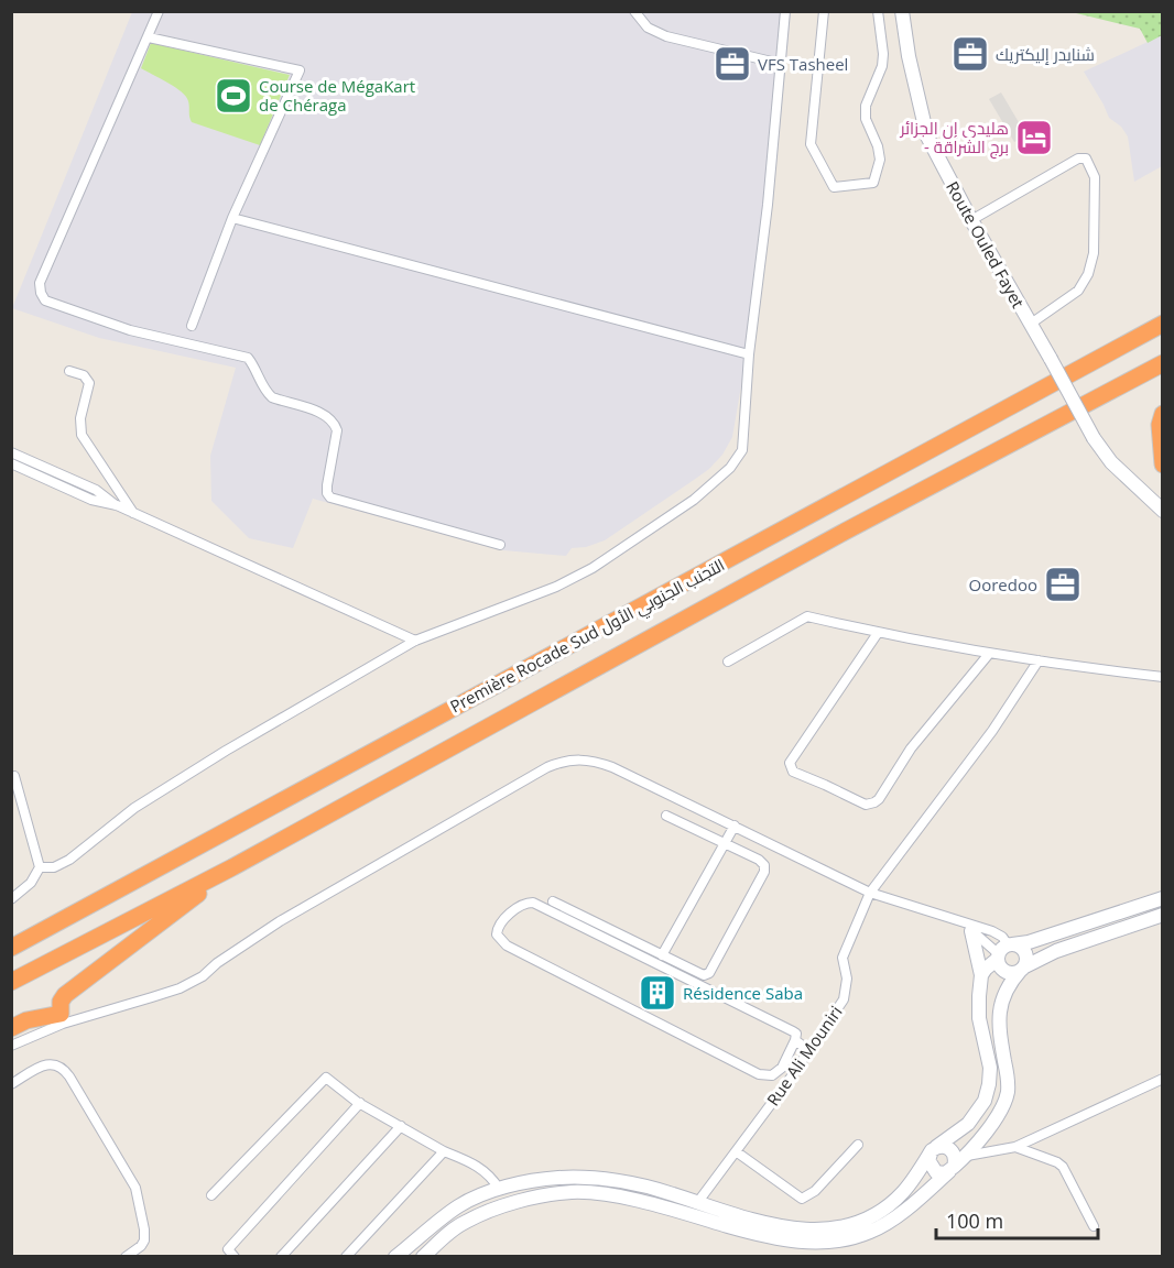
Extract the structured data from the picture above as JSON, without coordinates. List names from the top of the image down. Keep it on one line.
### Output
{"streets":{"highway":["Première Rocade Sud التجنب الجنوبي الأول"],"street":["Route Ouled Fayet","Rue Ali Mouniri"]},"places":{"office":["شنايدر إليكتريك","VFS Tasheel","Ooredoo"],"sports":["Course de MégaKart de Chéraga"],"hotel":["هليدي إن الجزائر - برج الشراقة"],"building":["Résidence Saba"]},"scale_bar":"100 m"}
